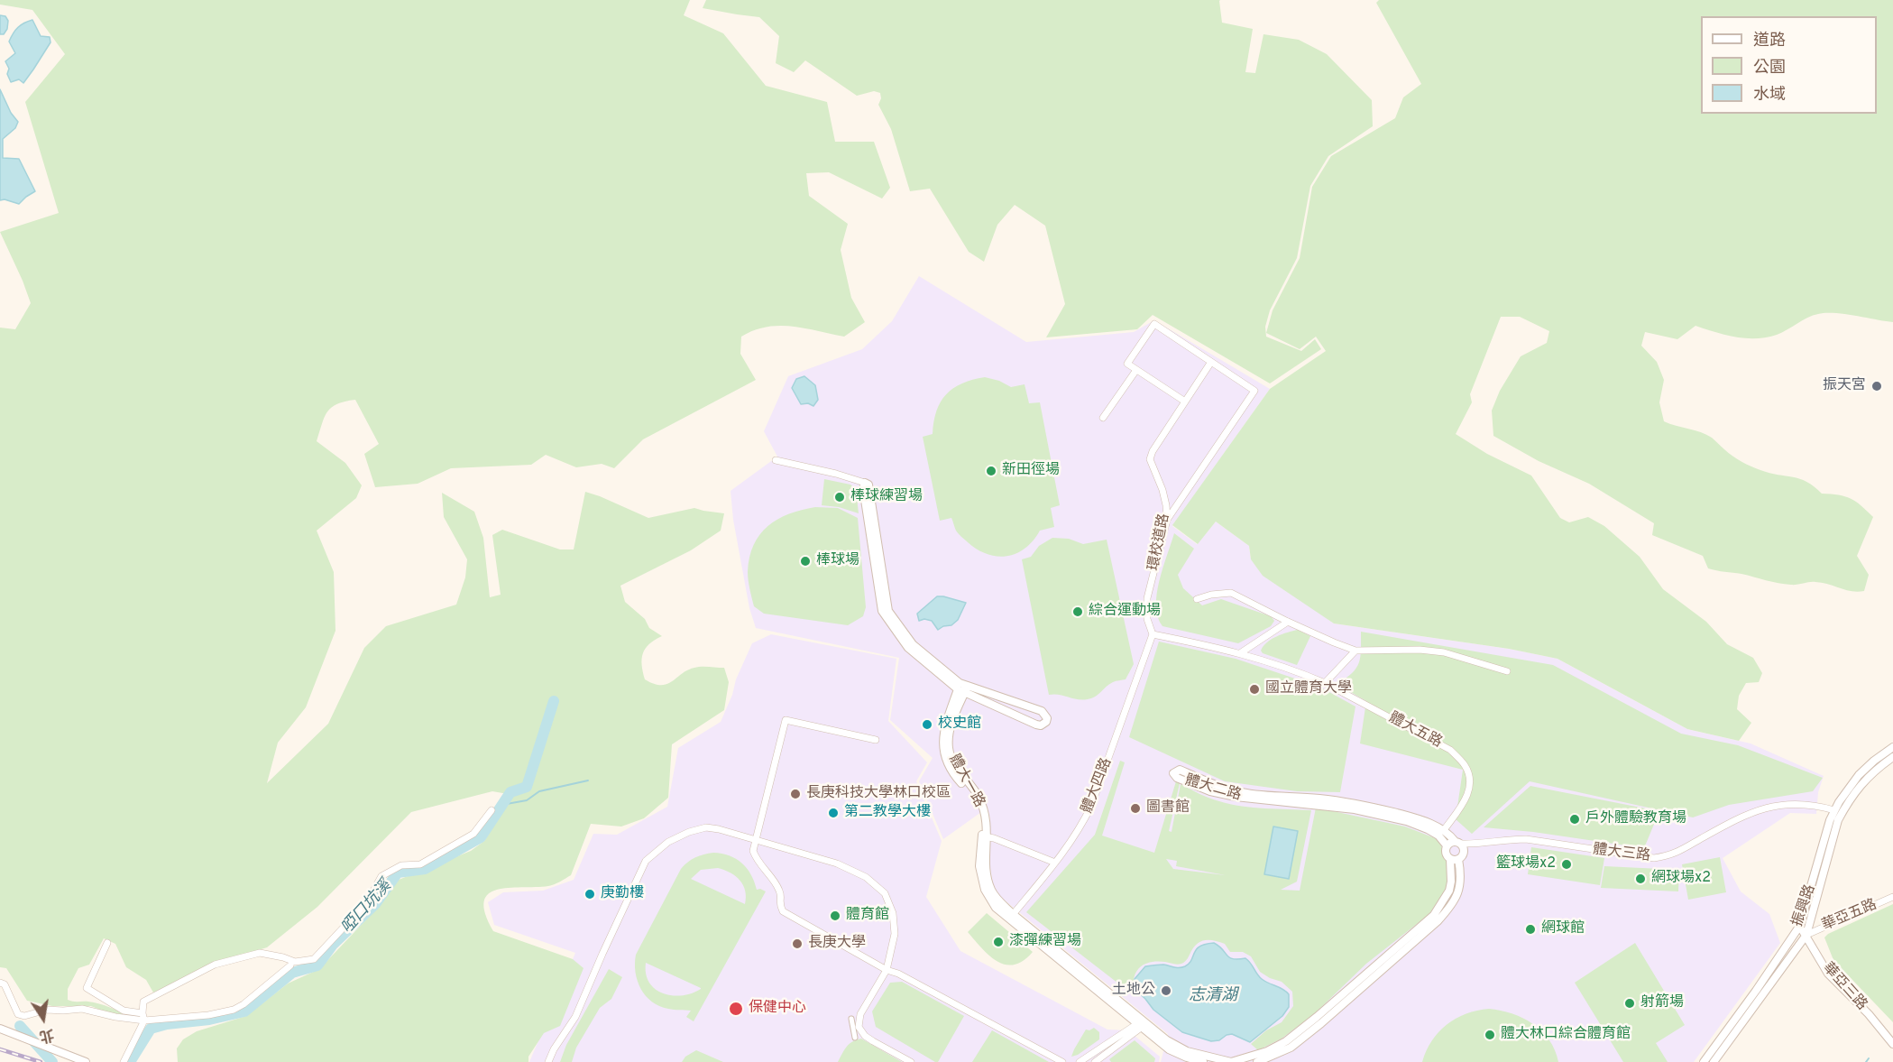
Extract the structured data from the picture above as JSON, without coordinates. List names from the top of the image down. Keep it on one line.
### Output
{"streets":{"street":["環校道路","體大五路","體大一路","體大四路","體大二路","體大三路","振興路","華亞五路","華亞三路"]},"crossings":[["環校道路","體大五路"],["環校道路","體大四路"],["體大五路","體大四路"],["體大五路","體大二路"],["體大一路","體大四路"],["體大二路","體大三路"],["體大三路","振興路"],["振興路","華亞五路"],["振興路","華亞三路"],["華亞五路","華亞三路"]],"water":["啞口坑溪","志清湖"],"places":["振天宮","新田徑場","棒球練習場","棒球場","綜合運動場","國立體育大學","校史館","長庚科技大學林口校區","圖書館","第二教學大樓","戶外體驗教育場","籃球場x2","網球場x2","庚勤樓","體育館","網球館","漆彈練習場","長庚大學","土地公","射箭場","保健中心","體大林口綜合體育館"],"legend":["道路","公園","水域"],"north":"bottom"}
